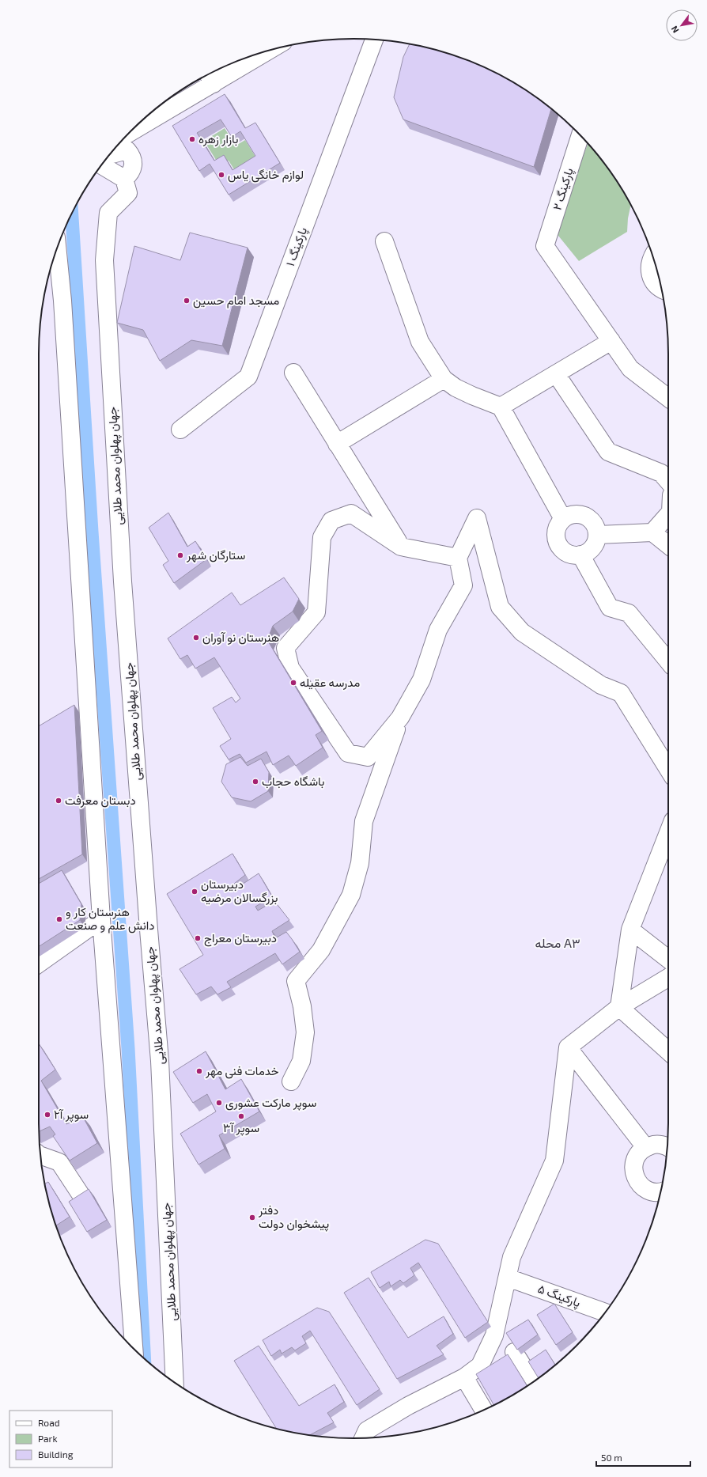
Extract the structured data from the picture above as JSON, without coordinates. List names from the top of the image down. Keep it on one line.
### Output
{"streets":{"street":["پارکینگ ۲","پارکینگ ۱","جهان پهلوان محمد طلایی","پارکینگ ۵"]},"districts":["محله A۳"],"places":["بازار زهره","لوازم خانگی یاس","مسجد امام حسین","ستارگان شهر","هنرستان نو آوران","مدرسه عقیله","باشگاه حجاب","دبستان معرفت","دبیرستان بزرگسالان مرضیه","هنرستان کار و دانش علم و صنعت","دبیرستان معراج","خدمات فنی مهر","سوپر مارکت عشوری","سوپر آ۲","سوپر آ۳","دفتر پیشخوان دولت"],"legend":["Road","Park","Building"],"scale_bar":"50 m","north":"bottom left"}
